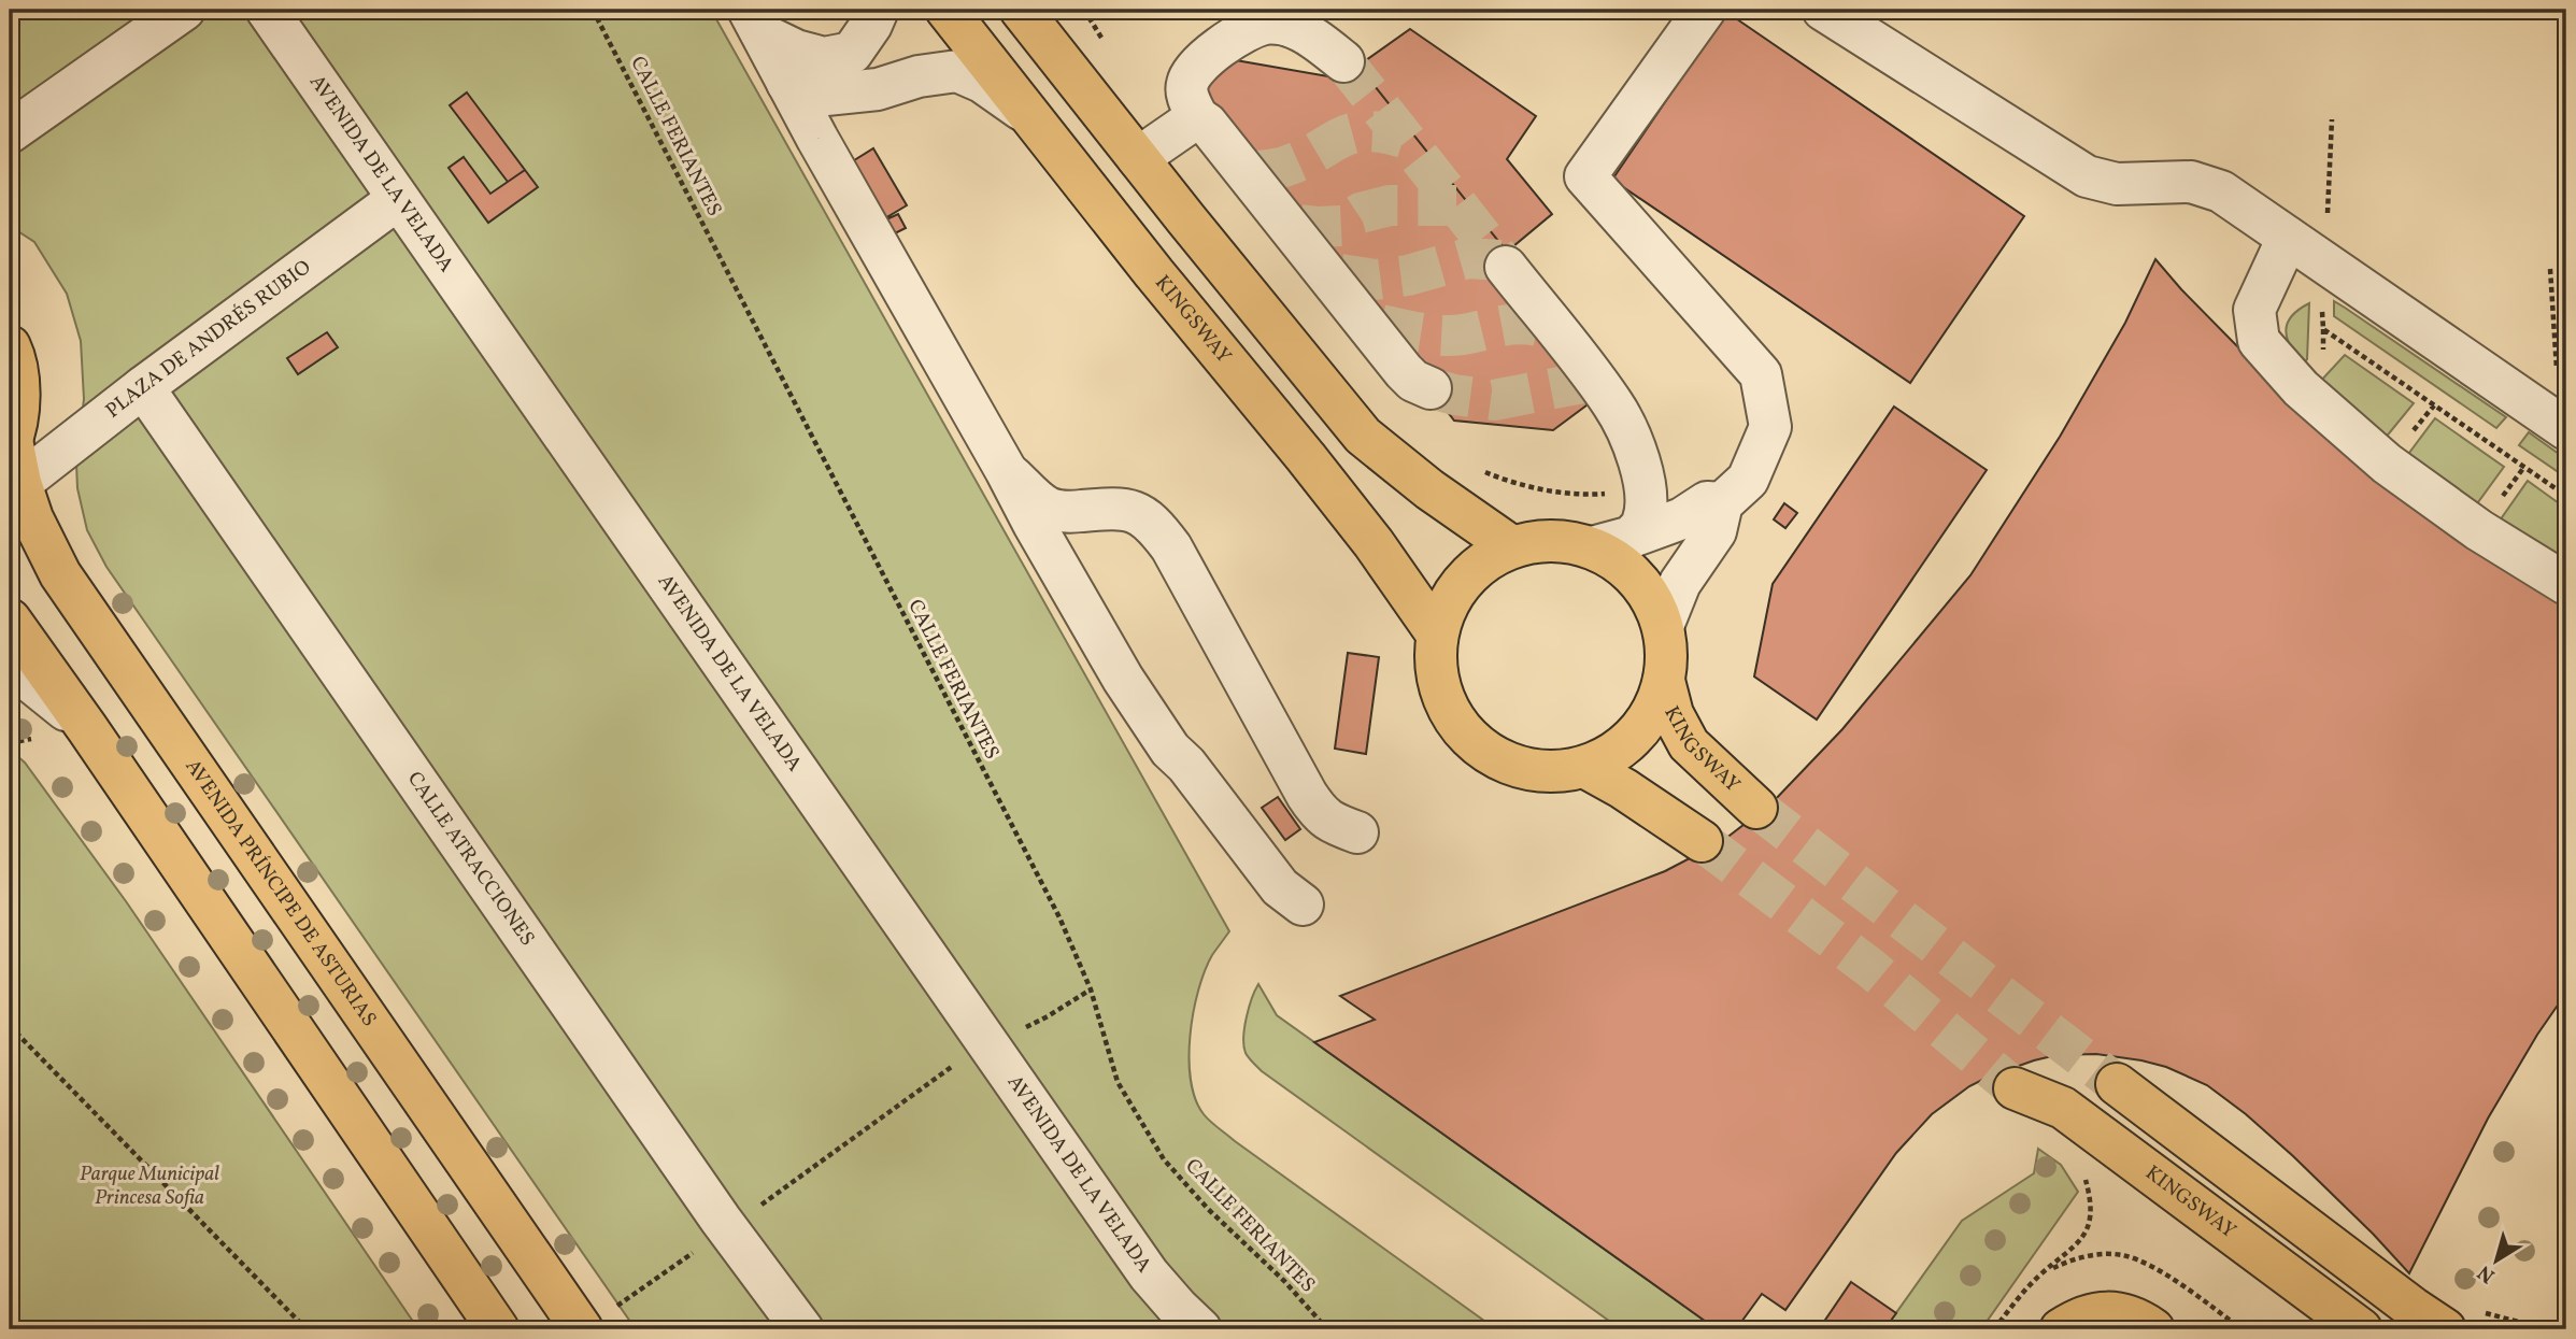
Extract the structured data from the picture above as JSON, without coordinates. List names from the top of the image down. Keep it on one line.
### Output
{"streets":{"main road":["KINGSWAY","AVENIDA PRÍNCIPE DE ASTURIAS"],"street":["AVENIDA DE LA VELADA","PLAZA DE ANDRÉS RUBIO","CALLE ATRACCIONES"],"path":["CALLE FERIANTES"]},"crossings":[["AVENIDA DE LA VELADA","PLAZA DE ANDRÉS RUBIO"],["PLAZA DE ANDRÉS RUBIO","CALLE ATRACCIONES"],["PLAZA DE ANDRÉS RUBIO","AVENIDA PRÍNCIPE DE ASTURIAS"]],"parks":["Parque Municipal Princesa Sofia"],"north":"bottom left"}
